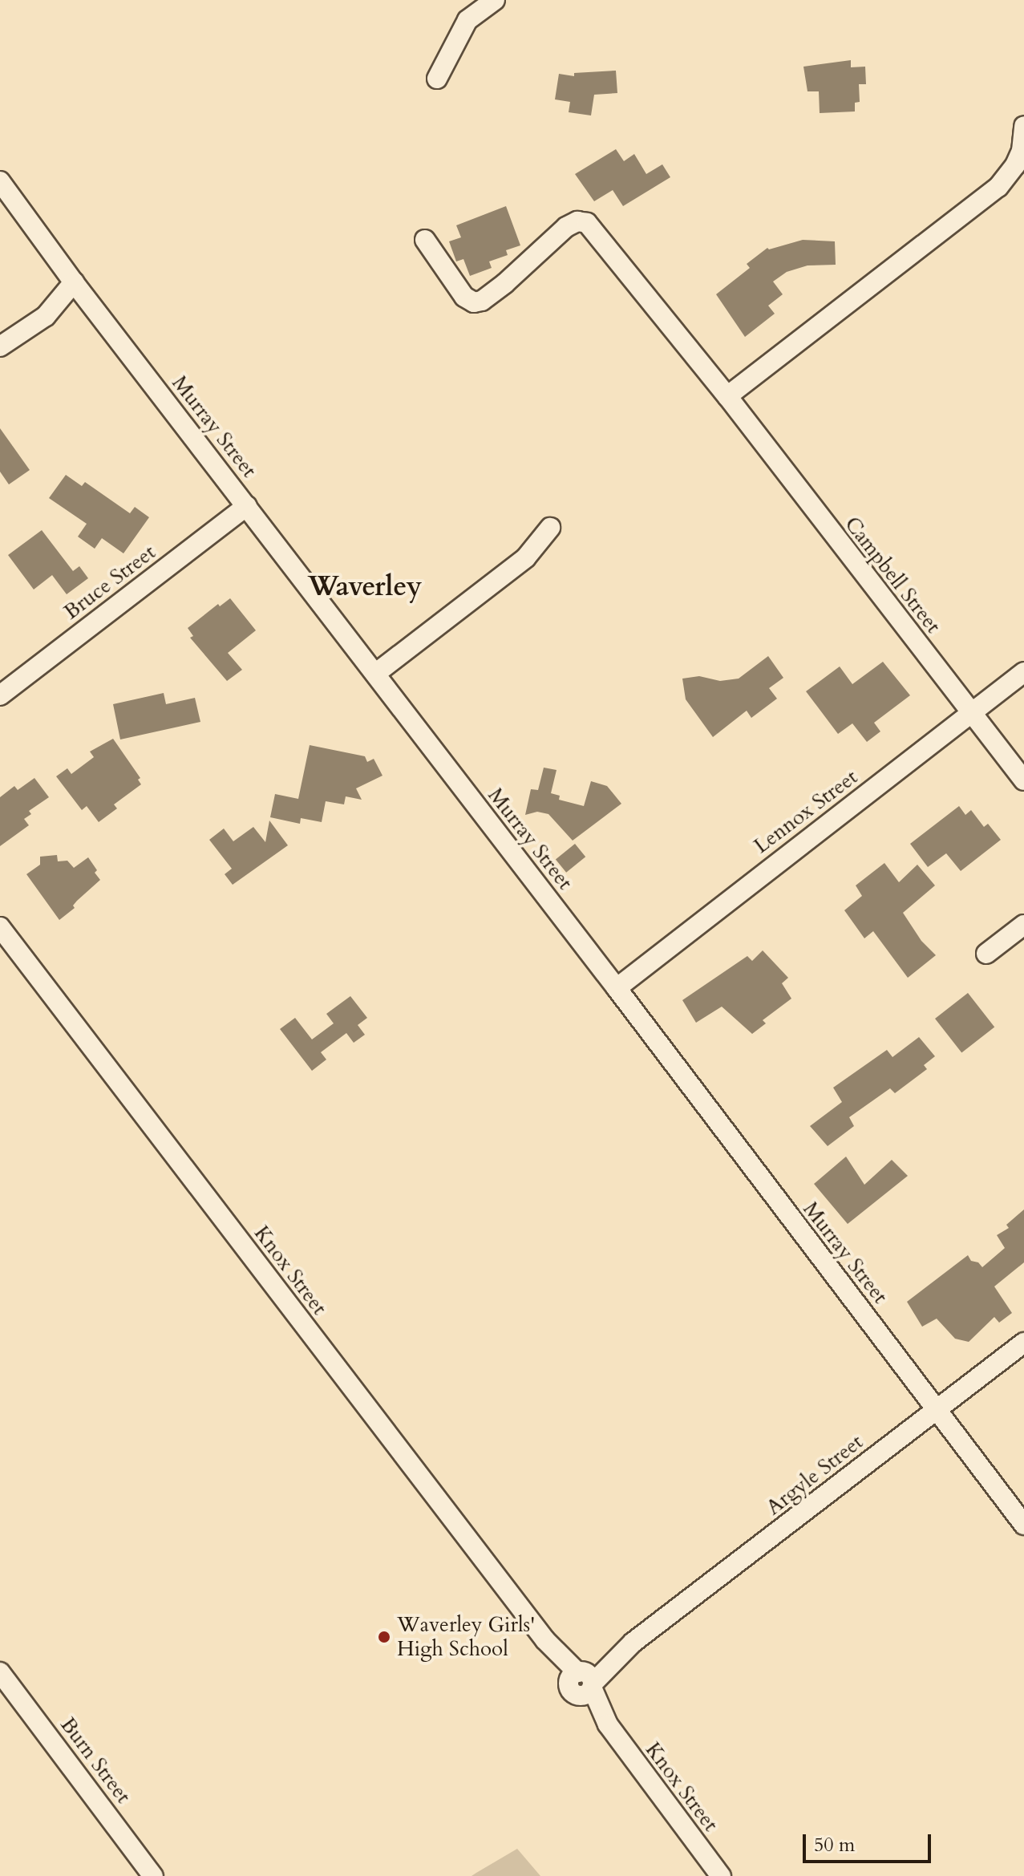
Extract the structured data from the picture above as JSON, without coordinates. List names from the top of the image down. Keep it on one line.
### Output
{"streets":{"street":["Murray Street","Campbell Street","Bruce Street","Lennox Street","Knox Street","Argyle Street","Burn Street"]},"crossings":[["Murray Street","Bruce Street"],["Murray Street","Lennox Street"],["Murray Street","Argyle Street"],["Campbell Street","Lennox Street"],["Knox Street","Argyle Street"]],"districts":["Waverley"],"places":["Waverley Girls' High School"],"scale_bar":"50 m"}
